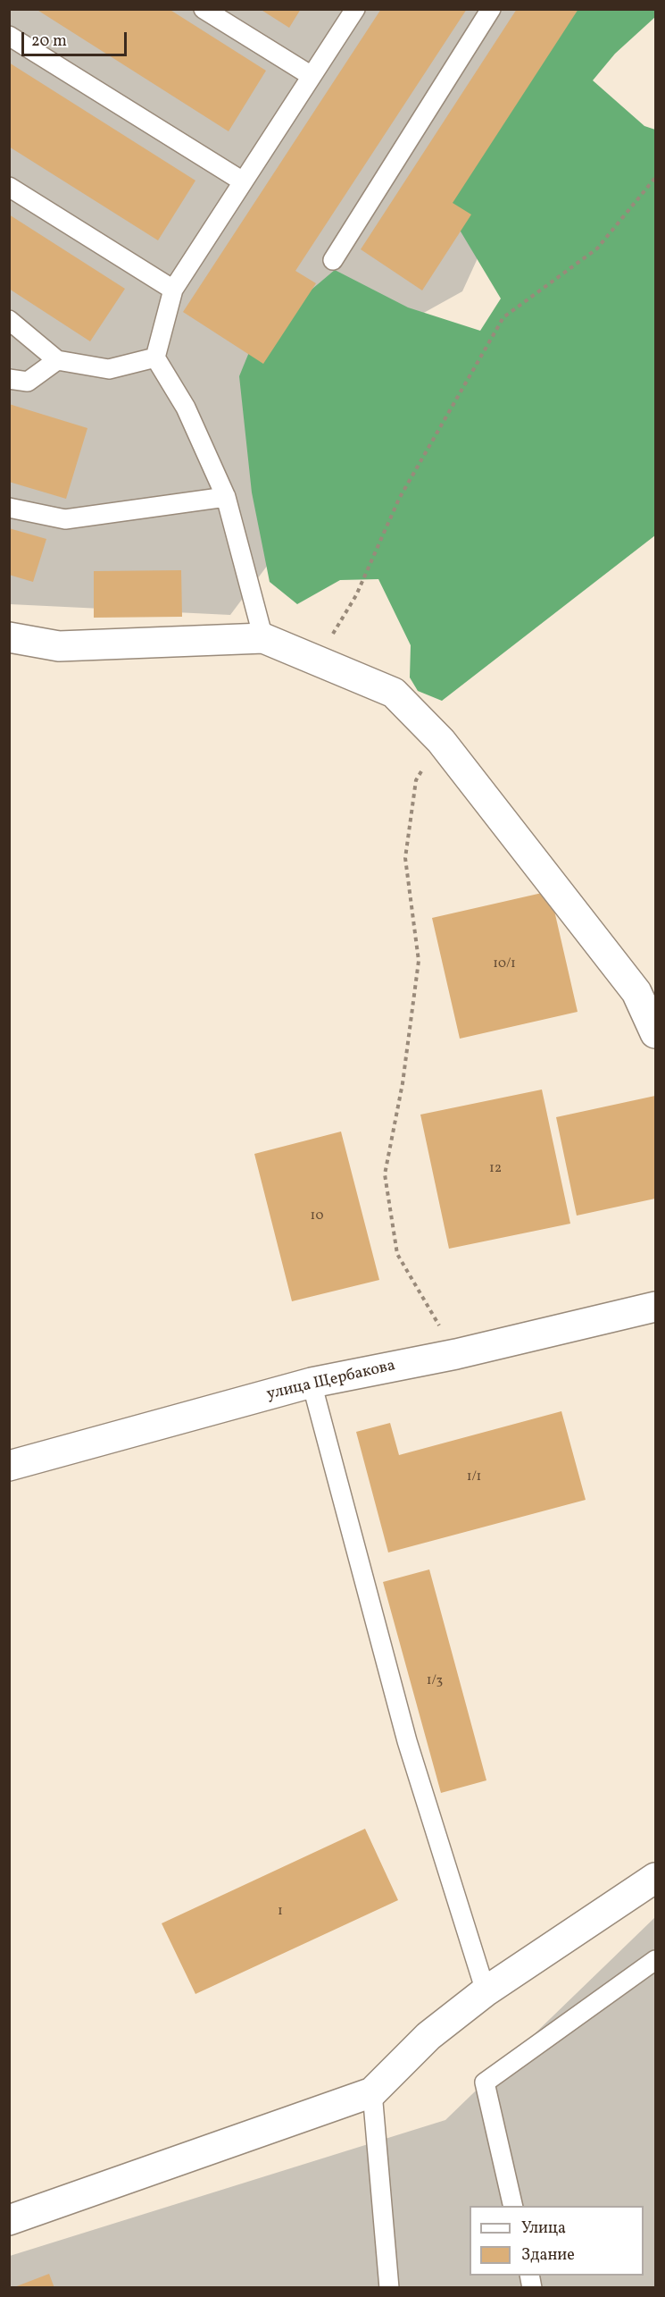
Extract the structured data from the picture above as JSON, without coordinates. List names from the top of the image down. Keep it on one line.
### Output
{"streets":{"street":["улица Щербакова"]},"house_numbers":["10/1","12","10","1/1","1/3","1"],"legend":["Улица","Здание"],"scale_bar":"20 m"}
